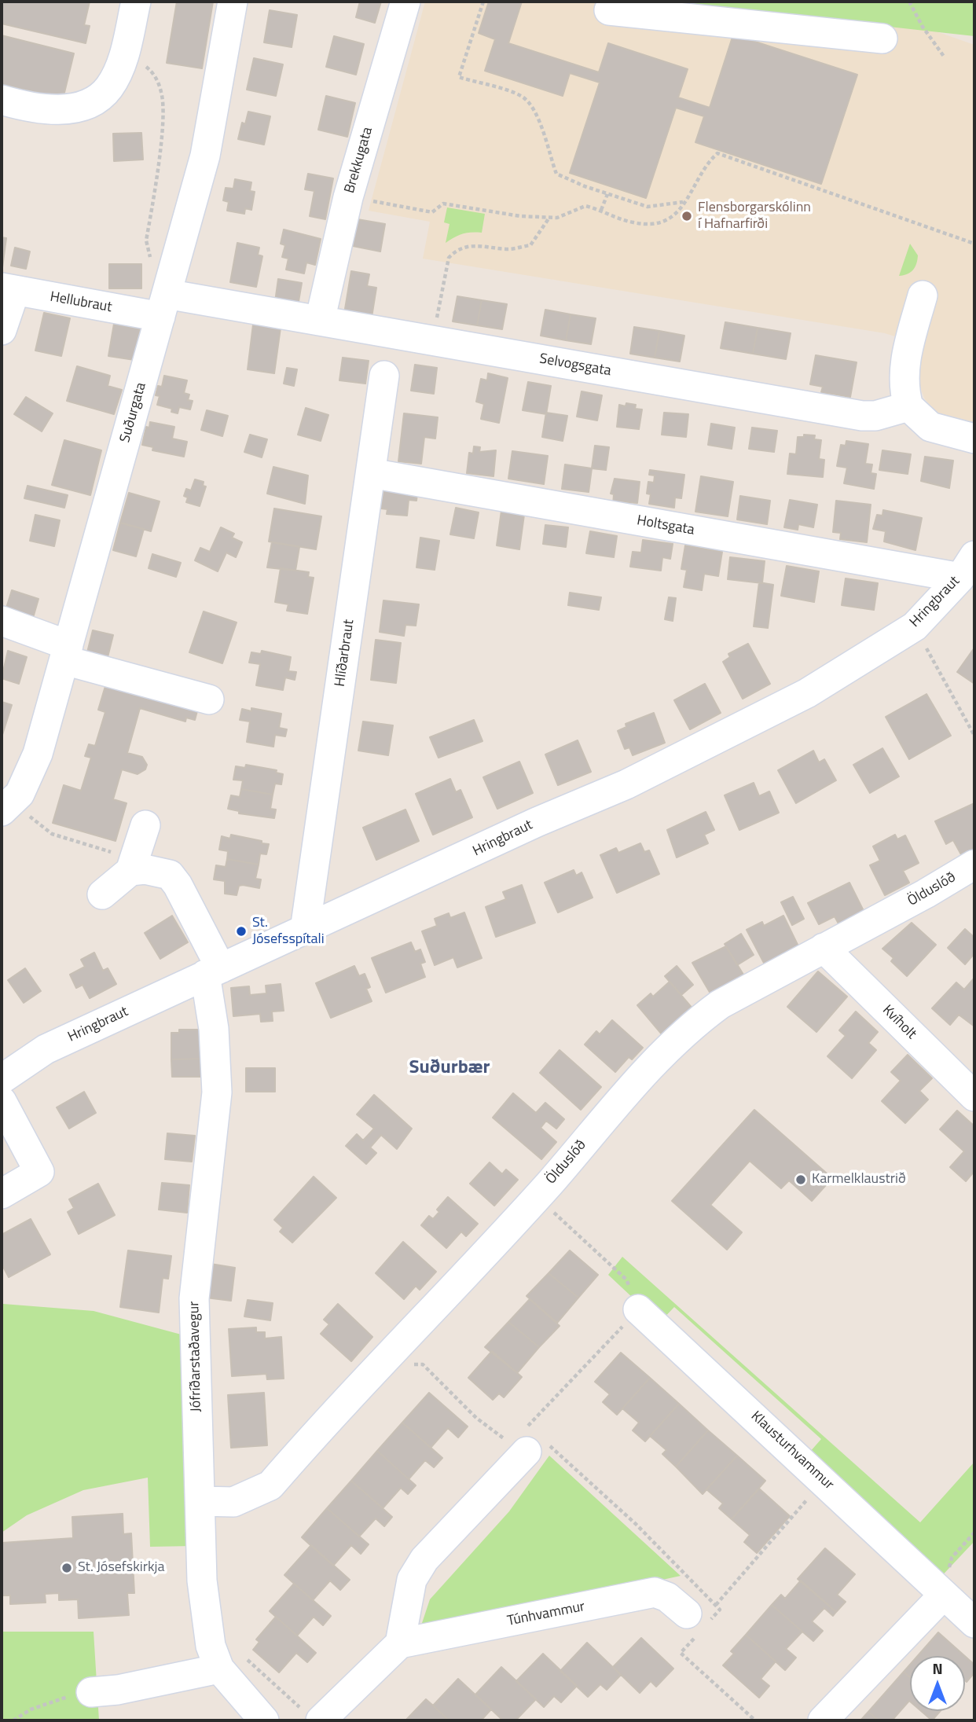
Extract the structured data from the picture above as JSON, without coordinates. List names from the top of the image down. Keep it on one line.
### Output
{"streets":{"street":["Brekkugata","Hellubraut","Selvogsgata","Suðurgata","Holtsgata","Hringbraut","Hlíðarbraut","Ölduslóð","Kvíholt","Jófríðarstaðavegur","Klausturhvammur","Túnhvammur"]},"crossings":[["Brekkugata","Selvogsgata"],["Hellubraut","Selvogsgata"],["Hellubraut","Suðurgata"],["Selvogsgata","Suðurgata"],["Holtsgata","Hringbraut"],["Holtsgata","Hlíðarbraut"],["Hringbraut","Hlíðarbraut"],["Hringbraut","Jófríðarstaðavegur"],["Ölduslóð","Kvíholt"],["Ölduslóð","Jófríðarstaðavegur"]],"districts":["Suðurbær"],"places":["Flensborgarskólinn í Hafnarfirði","St. Jósefsspítali","Karmelklaustrið","St. Jósefskirkja"],"north":"top"}
